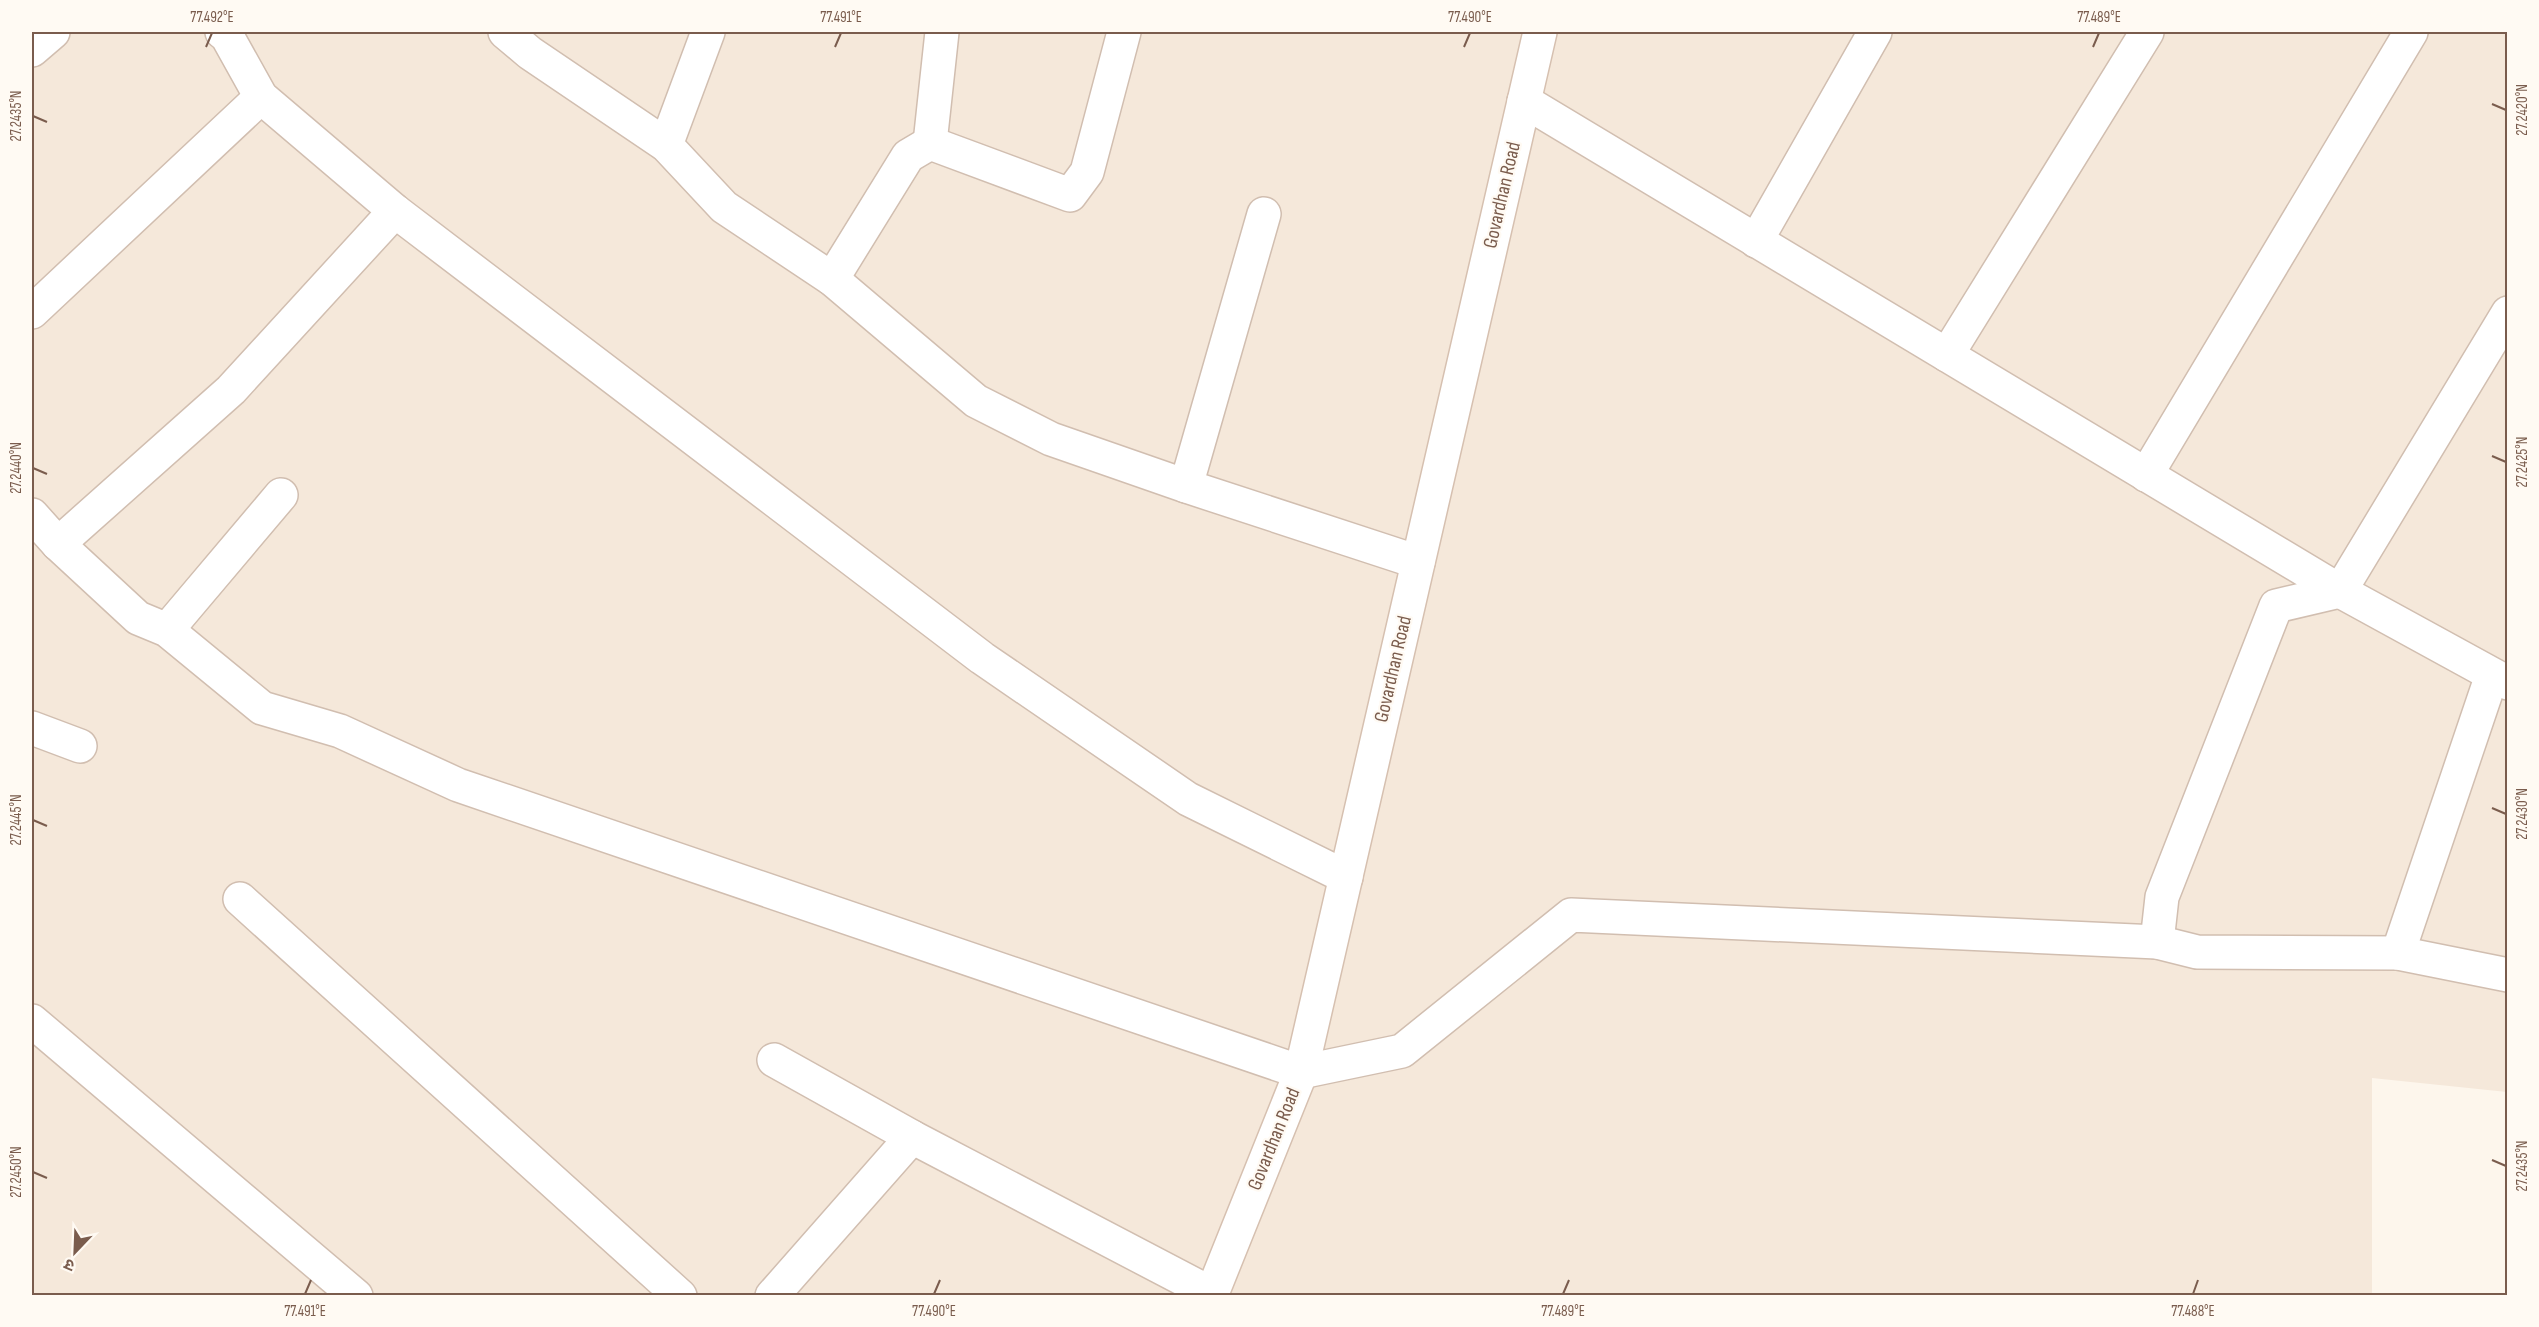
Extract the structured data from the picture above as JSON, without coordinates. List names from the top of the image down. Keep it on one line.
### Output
{"streets":{"street":["Govardhan Road"]},"north":"bottom left","coordinates":["77.492°E","77.491°E","77.490°E","77.489°E","27.2420°N","27.2435°N","27.2425°N","27.2440°N","27.2430°N","27.2445°N","27.2450°N","77.488°E"]}
